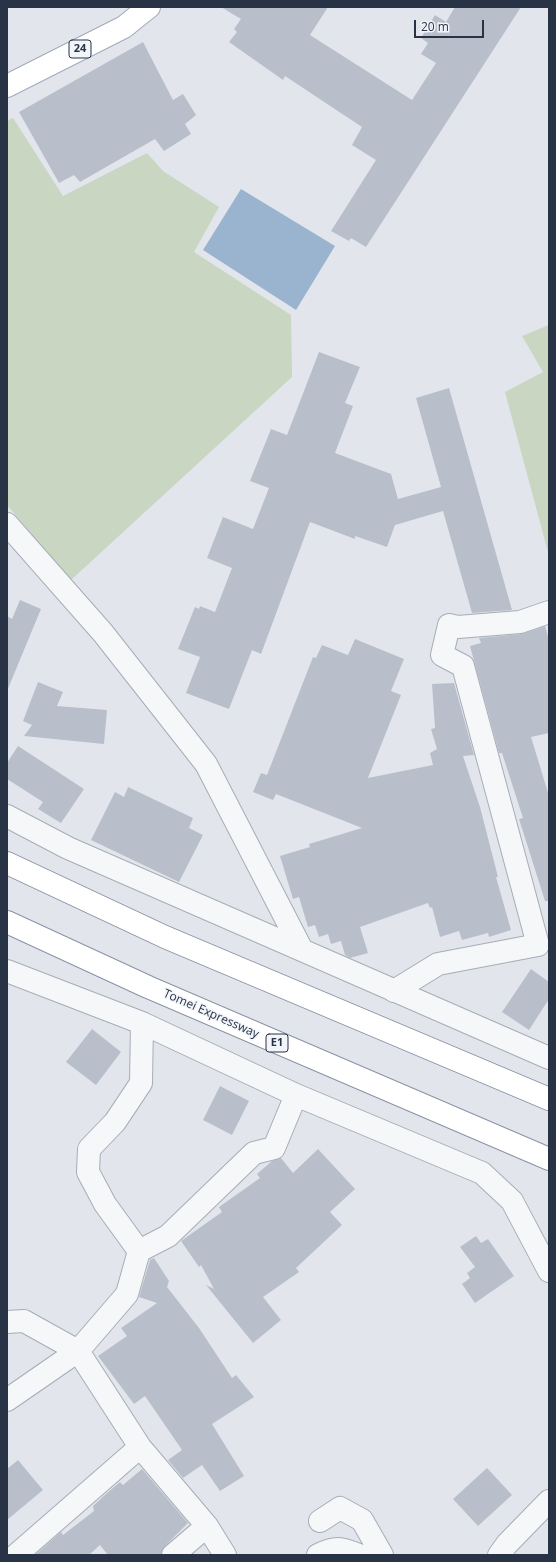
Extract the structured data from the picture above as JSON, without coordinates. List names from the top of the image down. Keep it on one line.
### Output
{"streets":{"main road":["24","Tomei Expressway","E1"]},"scale_bar":"20 m"}
